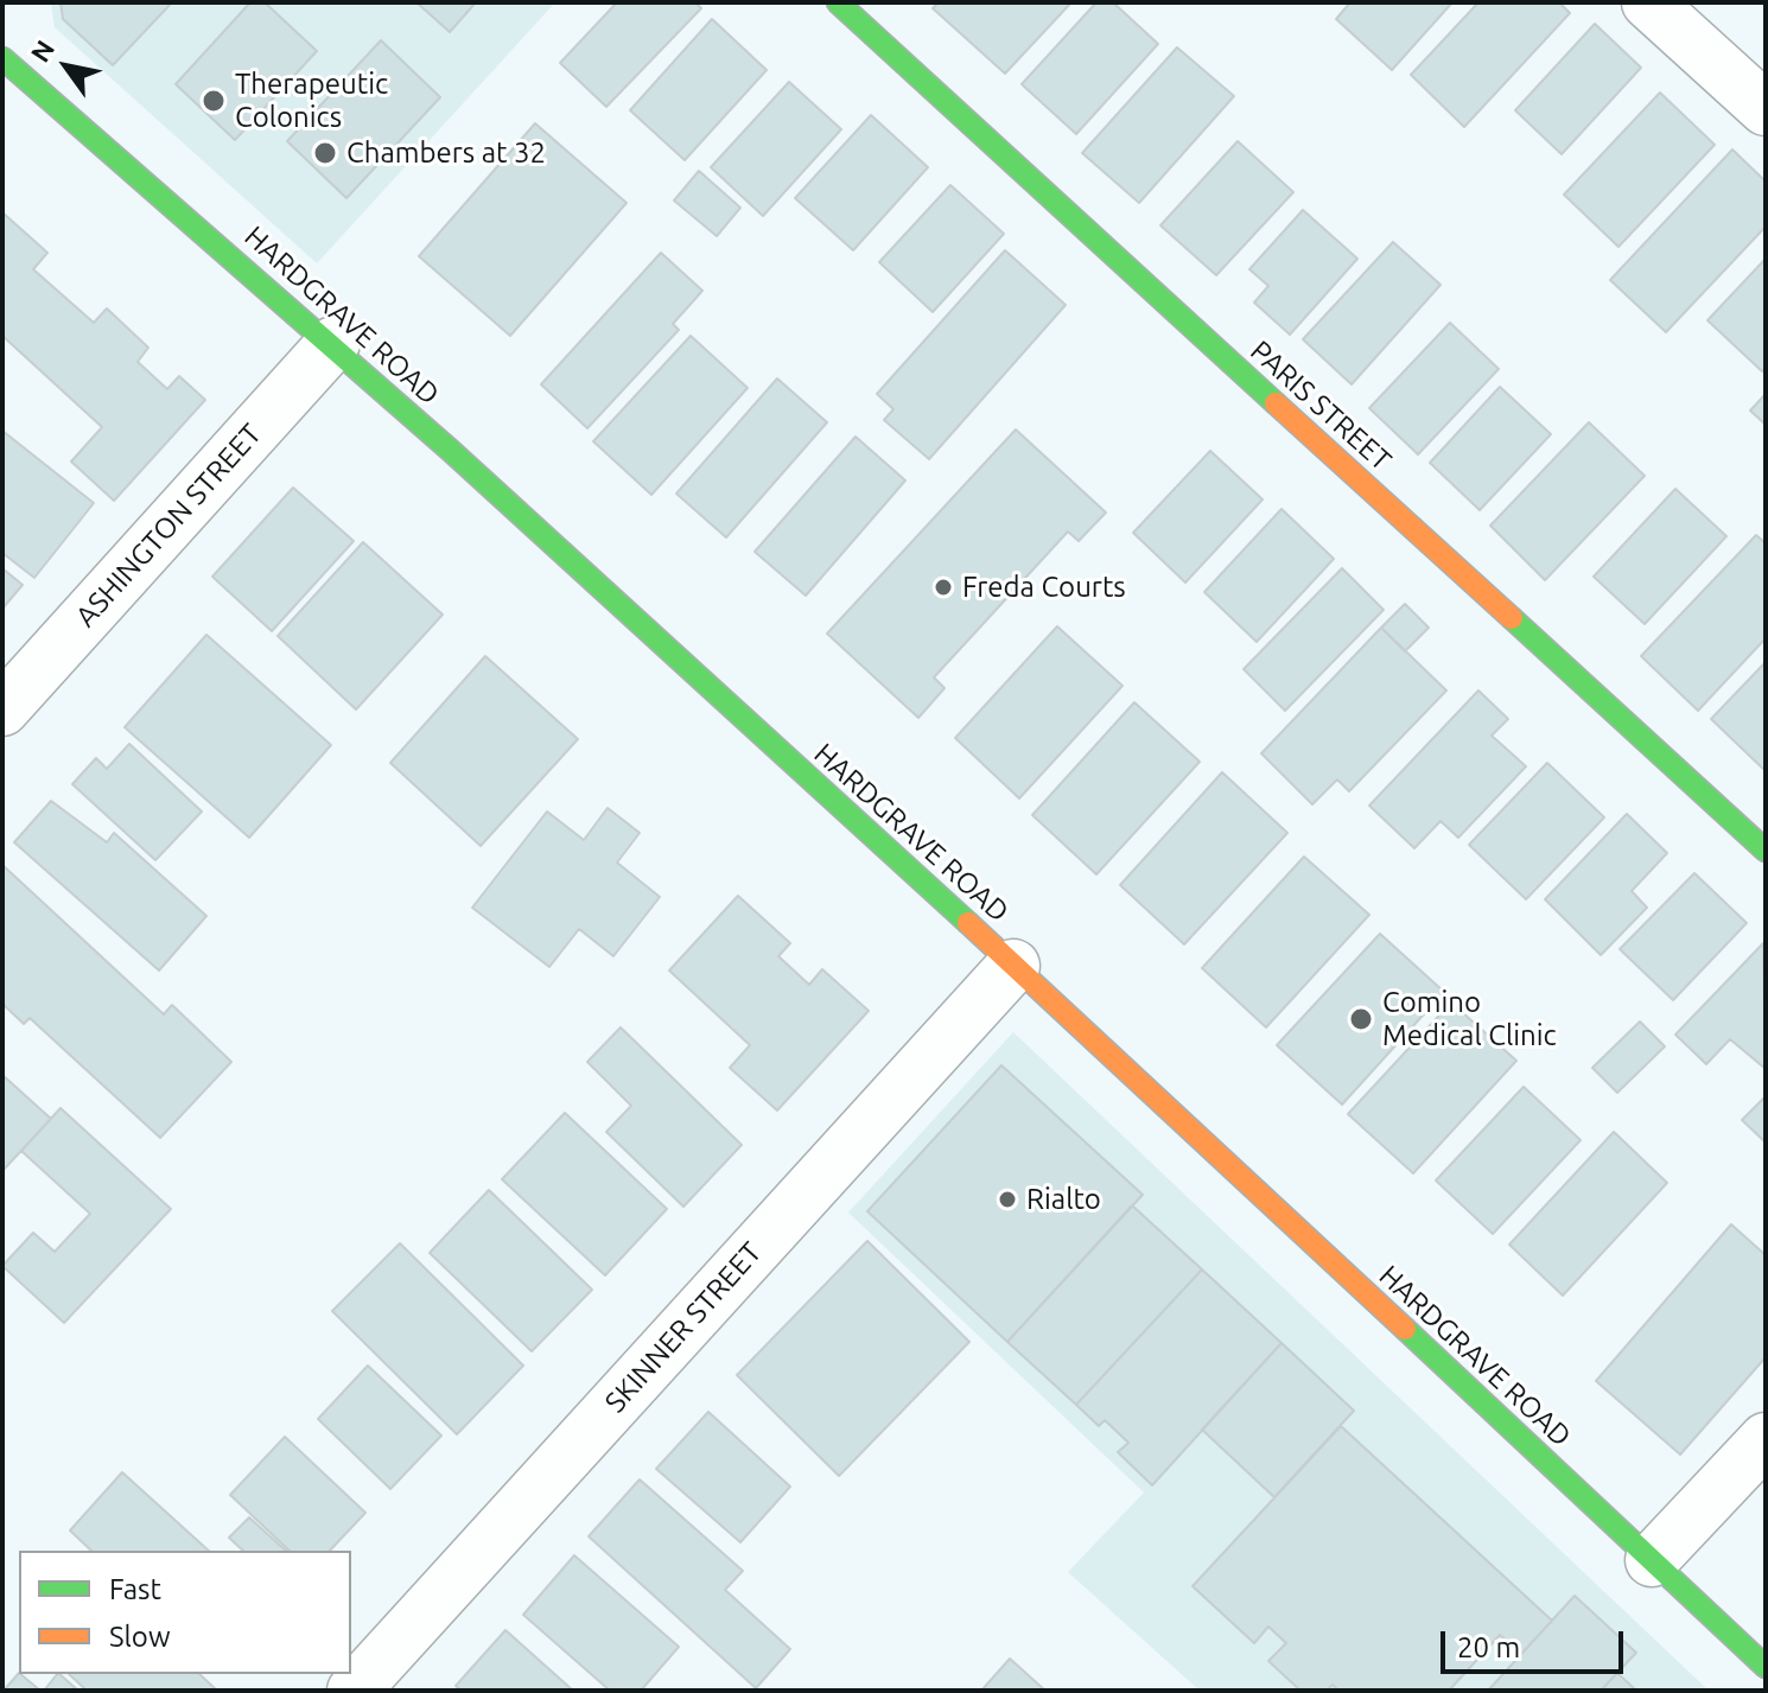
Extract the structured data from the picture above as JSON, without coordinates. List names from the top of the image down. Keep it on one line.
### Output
{"streets":{"street":["HARDGRAVE ROAD","PARIS STREET","ASHINGTON STREET","SKINNER STREET"]},"crossings":[["HARDGRAVE ROAD","ASHINGTON STREET"],["HARDGRAVE ROAD","SKINNER STREET"]],"places":["Therapeutic Colonics","Chambers at 32","Freda Courts","Comino Medical Clinic","Rialto"],"legend":["Fast","Slow"],"scale_bar":"20 m","north":"top left"}
